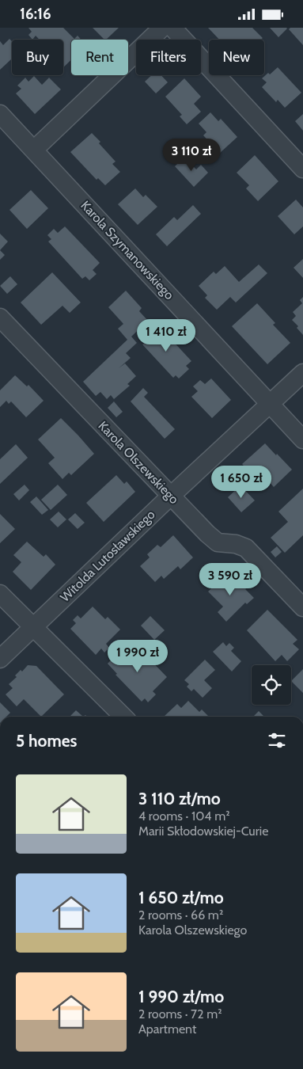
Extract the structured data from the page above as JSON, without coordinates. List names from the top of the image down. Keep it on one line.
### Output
{"streets":{"street":["Karola Szymanowskiego","Karola Olszewskiego","Witolda Lutosławskiego"]},"crossings":[["Karola Szymanowskiego","Witolda Lutosławskiego"],["Karola Olszewskiego","Witolda Lutosławskiego"]],"page":{"status":"16:16","chip":["Buy","Rent","Filters","New"],"price":["3 110 zł","1 410 zł","1 650 zł","3 590 zł","1 990 zł"],"heading":"5 homes","list":[{"name":"3 110 zł/mo","note":"4 rooms · 104 m² · Marii Skłodowskiej-Curie"},{"name":"1 650 zł/mo","note":"2 rooms · 66 m² · Karola Olszewskiego"},{"name":"1 990 zł/mo","note":"2 rooms · 72 m² · Apartment"}]}}
